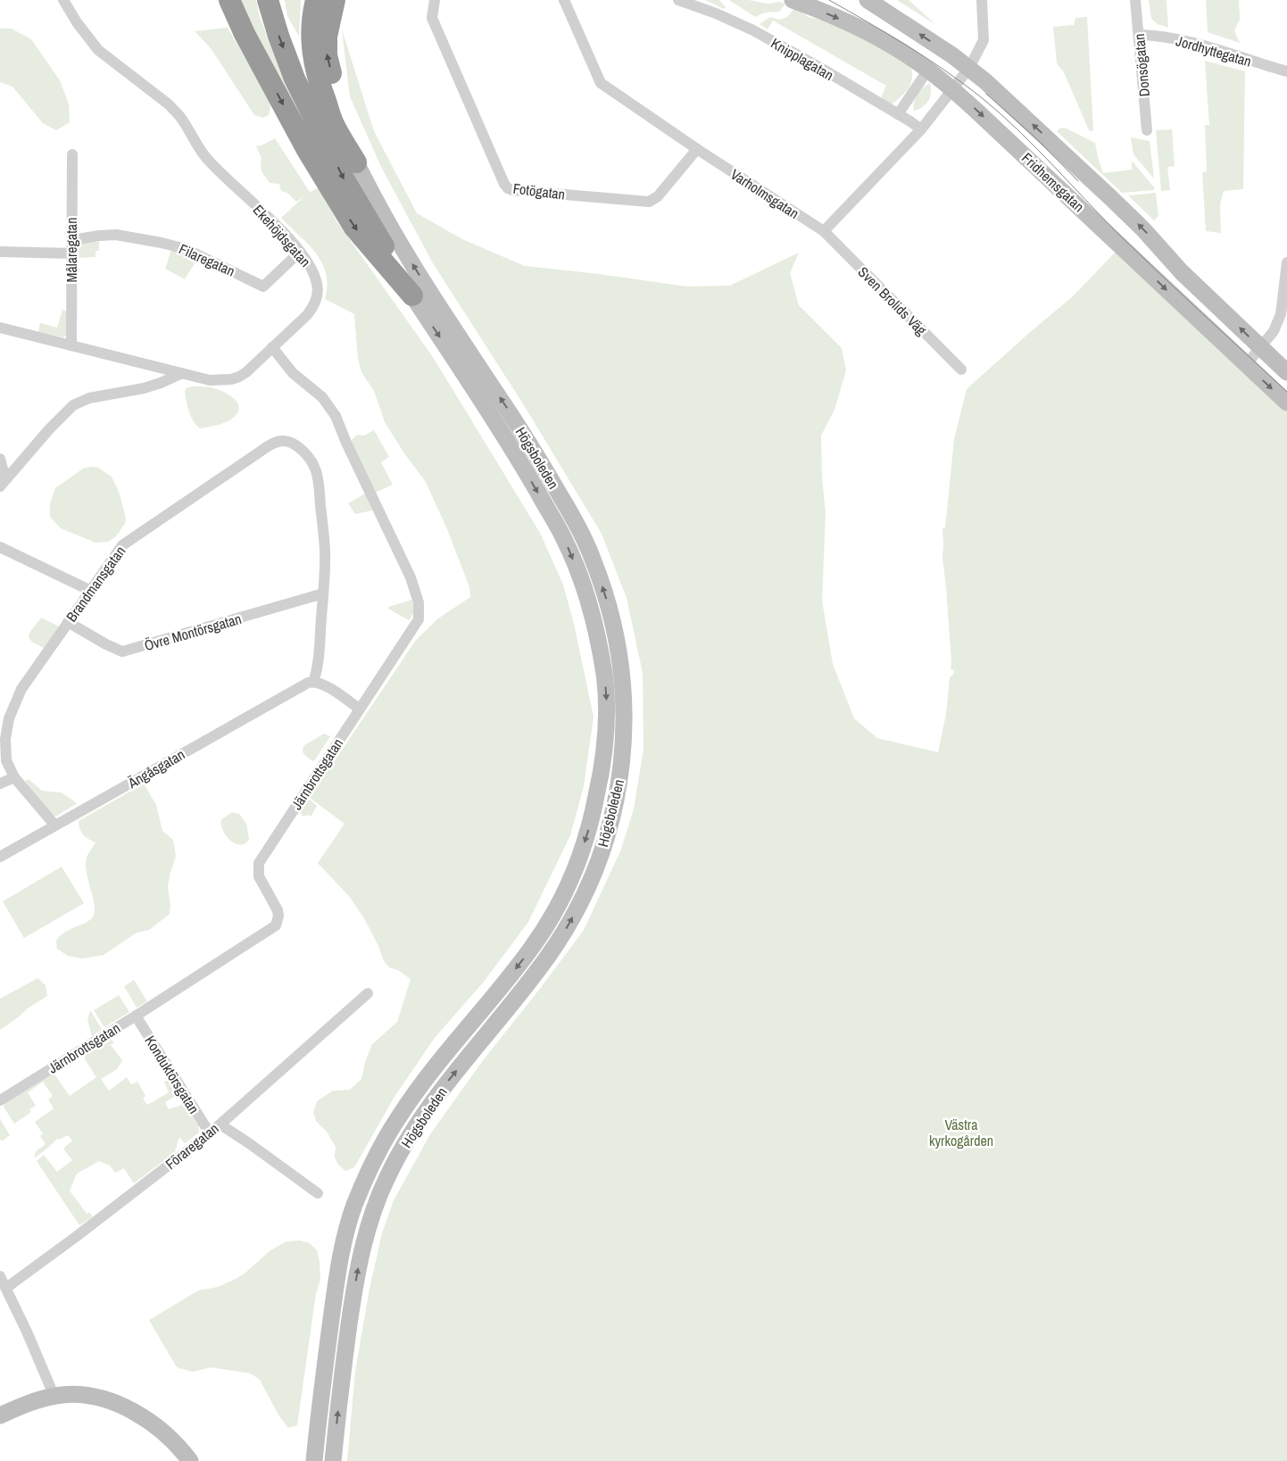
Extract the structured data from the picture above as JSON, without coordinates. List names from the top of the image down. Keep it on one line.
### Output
{"streets":{"main road":["Fridhemsgatan","Högsboleden"],"street":["Jordhyttegatan","Knipplagatan","Donsögatan","Fotögatan","Varholmsgatan","Ekehöjdsgatan","Målaregatan","Filaregatan","Sven Brolids Väg","Brandmansgatan","Övre Montörsgatan","Ängåsgatan","Järnbrottsgatan","Konduktörsgatan","Föraregatan"]},"crossings":[["Jordhyttegatan","Donsögatan"],["Fotögatan","Varholmsgatan"],["Varholmsgatan","Sven Brolids Väg"],["Ekehöjdsgatan","Målaregatan"],["Ekehöjdsgatan","Filaregatan"],["Ekehöjdsgatan","Järnbrottsgatan"],["Målaregatan","Filaregatan"],["Brandmansgatan","Övre Montörsgatan"],["Brandmansgatan","Ängåsgatan"],["Järnbrottsgatan","Konduktörsgatan"],["Konduktörsgatan","Föraregatan"]],"parks":["Västra kyrkogården"]}
